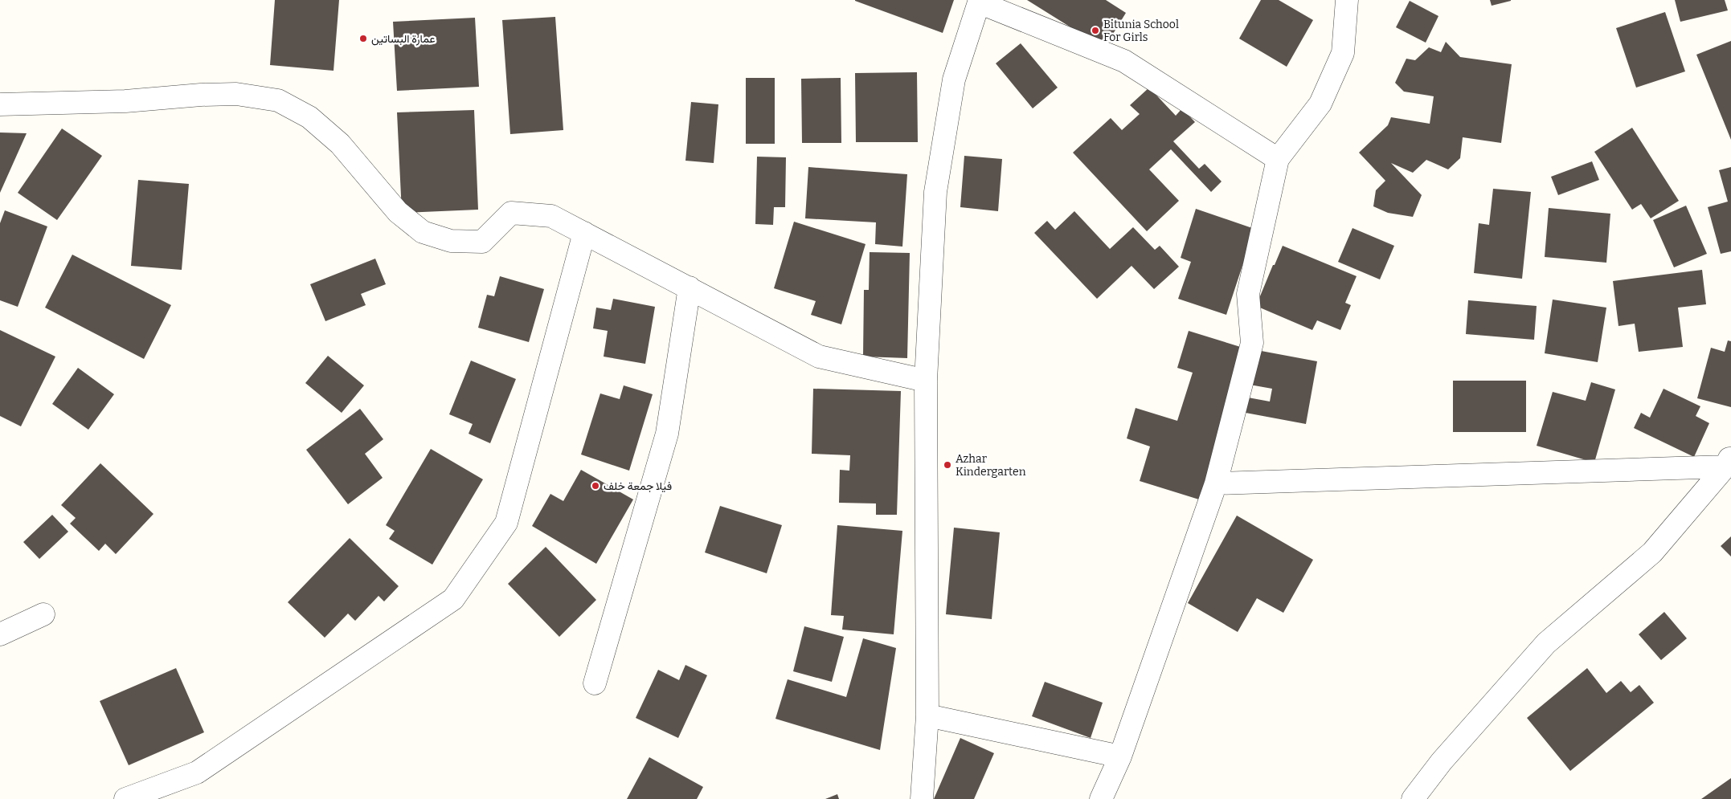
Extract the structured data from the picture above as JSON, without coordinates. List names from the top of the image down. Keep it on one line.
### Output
{"places":["Bitunia School For Girls","عمارة البساتين","Azhar Kindergarten","فيلا جمعة خلف"]}
